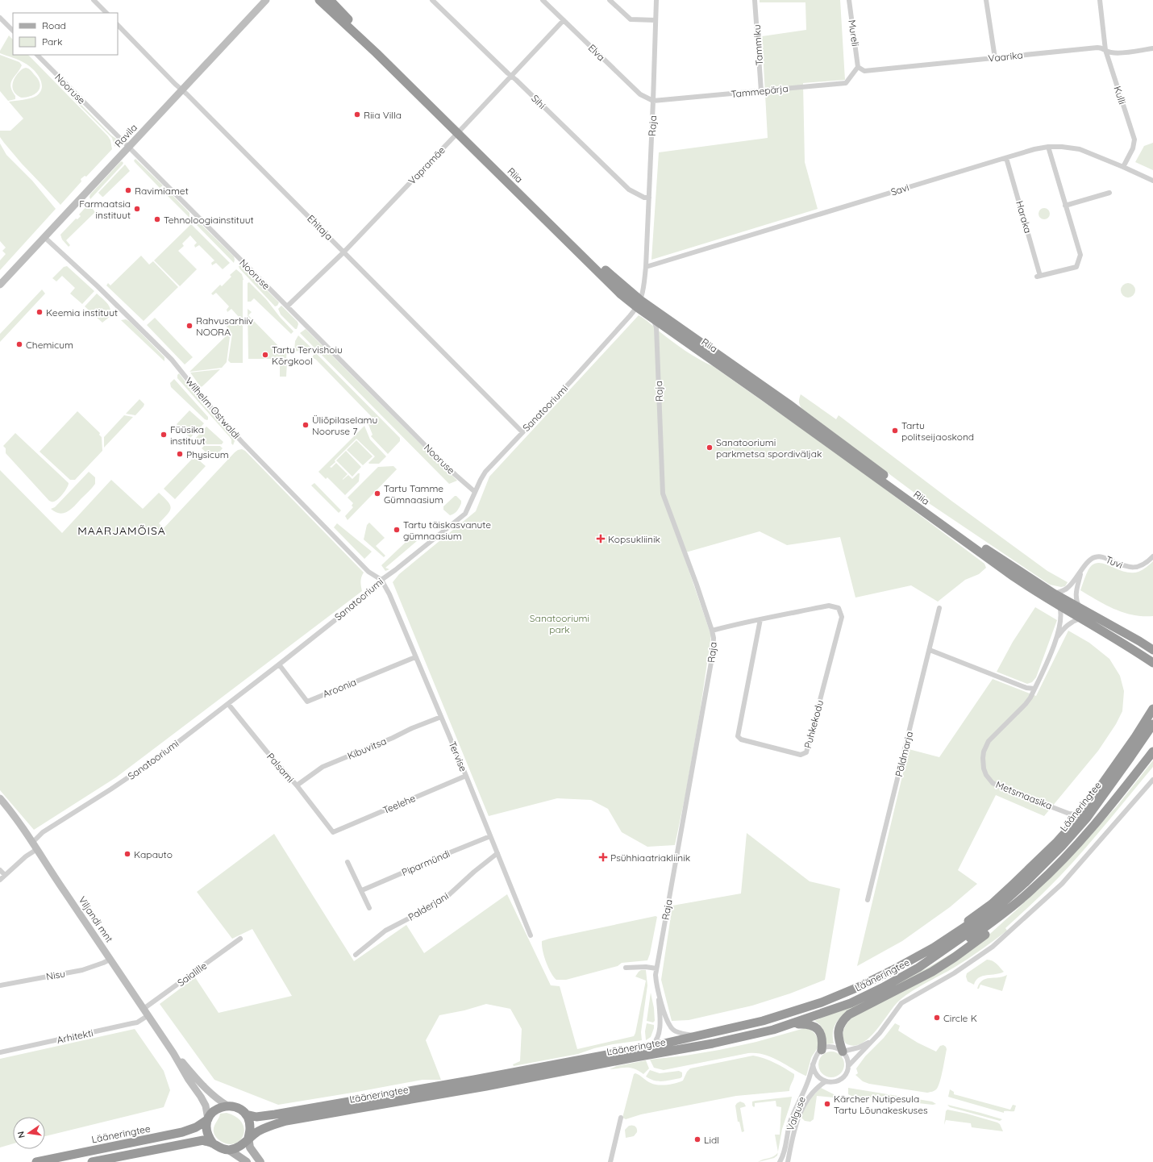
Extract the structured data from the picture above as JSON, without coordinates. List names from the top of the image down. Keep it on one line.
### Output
{"streets":{"highway":["Riia","Lääneringtee"],"street":["Mureli","Tammiku","Elva","Vaarika","Nooruse","Tammepärja","Kulli","Sihi","Raja","Ravila","Vapramäe","Savi","Haraka","Ehitaja","Wilhelm Ostwaldi","Sanatooriumi","Tuvi","Aroonia","Puhkekodu","Kibuvitsa","Põldmarja","Tervise","Palsami","Metsmaasika","Teelehe","Piparmündi","Palderjani","Viljandi mnt","Saialille","Nisu","Arhitekti","Valguse"]},"crossings":[["Mureli","Vaarika"],["Mureli","Tammepärja"],["Tammiku","Tammepärja"],["Elva","Tammepärja"],["Elva","Raja"],["Elva","Vapramäe"],["Vaarika","Tammepärja"],["Vaarika","Kulli"],["Nooruse","Ravila"],["Nooruse","Vapramäe"],["Nooruse","Sanatooriumi"],["Tammepärja","Raja"],["Kulli","Savi"],["Sihi","Raja"],["Sihi","Vapramäe"],["Raja","Riia"],["Raja","Savi"],["Raja","Sanatooriumi"],["Raja","Puhkekodu"],["Raja","Lääneringtee"],["Ravila","Ehitaja"],["Ravila","Wilhelm Ostwaldi"],["Vapramäe","Riia"],["Vapramäe","Ehitaja"],["Riia","Sanatooriumi"],["Riia","Tuvi"],["Riia","Metsmaasika"],["Savi","Haraka"],["Ehitaja","Sanatooriumi"],["Wilhelm Ostwaldi","Sanatooriumi"],["Wilhelm Ostwaldi","Tervise"],["Sanatooriumi","Aroonia"],["Sanatooriumi","Tervise"],["Sanatooriumi","Palsami"],["Sanatooriumi","Viljandi mnt"],["Aroonia","Tervise"],["Kibuvitsa","Tervise"],["Kibuvitsa","Palsami"],["Tervise","Teelehe"],["Tervise","Piparmündi"],["Tervise","Palderjani"],["Palsami","Teelehe"],["Metsmaasika","Lääneringtee"],["Lääneringtee","Viljandi mnt"],["Viljandi mnt","Saialille"],["Viljandi mnt","Nisu"],["Viljandi mnt","Arhitekti"],["Saialille","Arhitekti"]],"districts":["MAARJAMÕISA"],"parks":["Sanatooriumi park"],"places":{"other":["Riia Villa","Ravimiamet","Farmaatsia instituut","Tehnoloogiainstituut","Keemia instituut","Rahvusarhiiv NOORA","Chemicum","Tartu Tervishoiu Kõrgkool","Üliõpilaselamu Nooruse 7","Tartu politseijaoskond","Füüsika instituut","Sanatooriumi parkmetsa spordiväljak","Physicum","Tartu Tamme Gümnaasium","Tartu täiskasvanute gümnaasium","Kapauto","Circle K","Kärcher Nutipesula Tartu Lõunakeskuses","Lidl"],"health":["Kopsukliinik","Psühhiaatriakliinik"]},"legend":["Road","Park"],"north":"left"}
